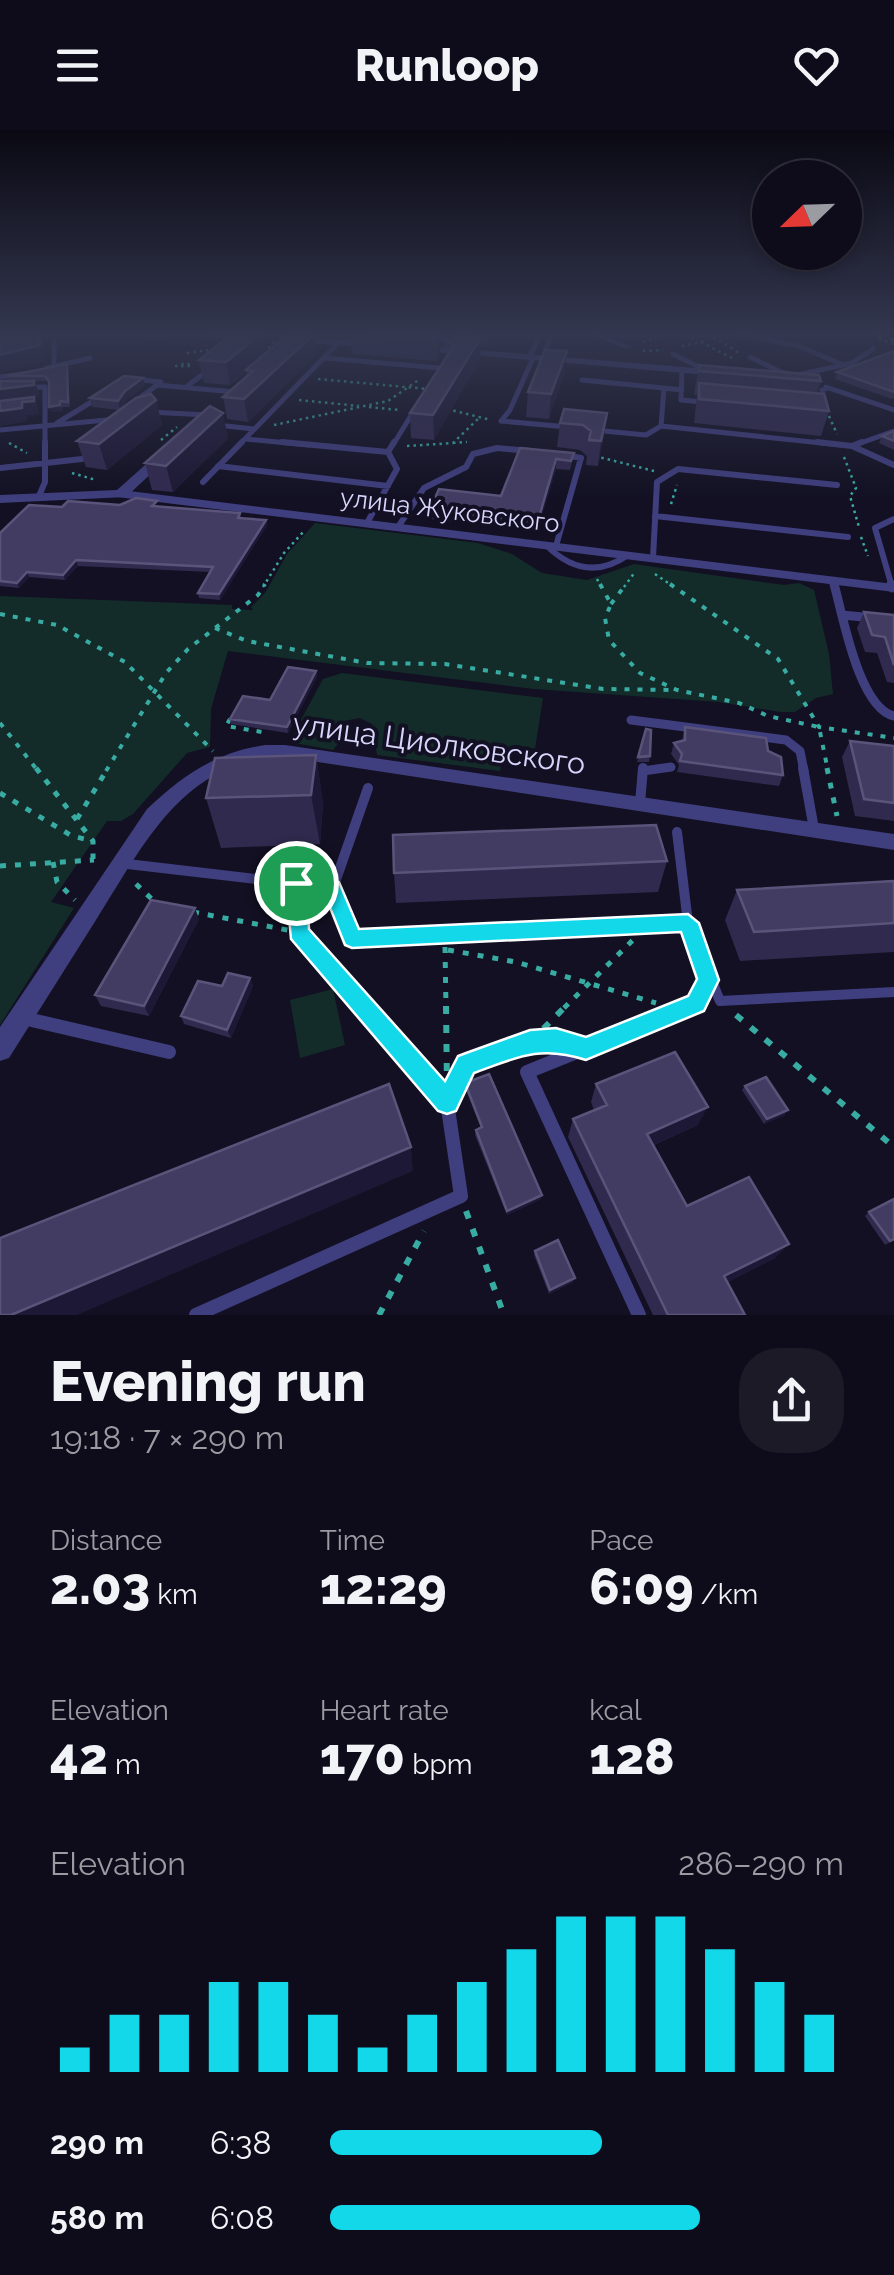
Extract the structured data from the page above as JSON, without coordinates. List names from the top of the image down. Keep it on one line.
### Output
{"streets":{"street":["улица Жуковского","улица Циолковского"]},"north":"bottom left","page":{"header":"Runloop","heading":["Evening run","19:18 · 7 × 290 m"],"stats":[["Distance","2.03 km"],["Time","12:29"],["Pace","6:09 /km"],["Elevation","42 m"],["Heart rate","170 bpm"],["kcal","128"]],"chart":["Elevation","286–290 m"],"list":[{"name":"290 m","note":"6:38"},{"name":"580 m","note":"6:08"}]}}
